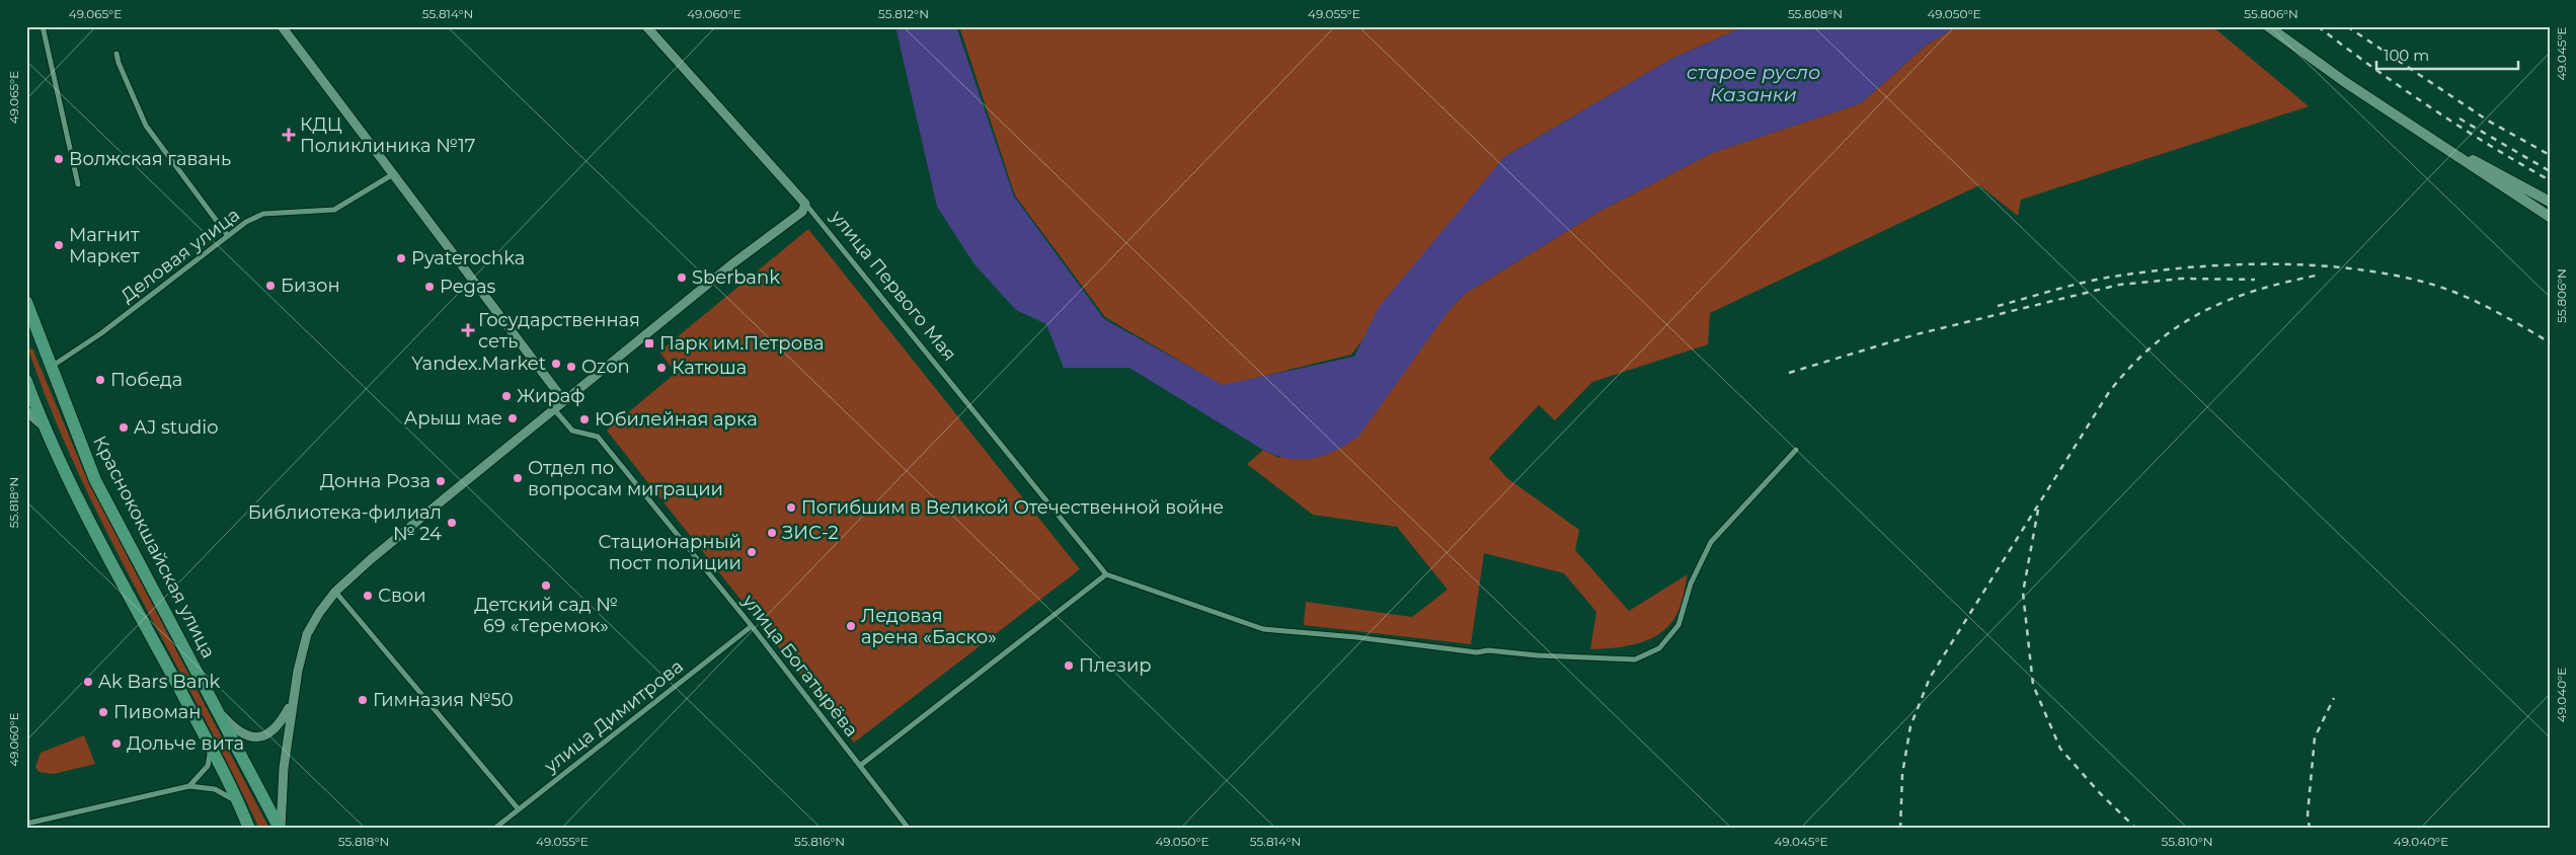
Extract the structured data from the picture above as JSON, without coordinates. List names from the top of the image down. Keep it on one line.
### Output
{"streets":{"main road":["Краснококшайская улица"],"street":["Деловая улица","улица Первого Мая","улица Богатырёва","улица Димитрова"]},"crossings":[["Деловая улица","Краснококшайская улица"],["улица Богатырёва","улица Димитрова"]],"water":["старое русло Казанки"],"places":{"health":["КДЦ Поликлиника №17","Государственная сеть"],"other":["Волжская гавань","Магнит Маркет","Pyaterochka","Sberbank","Бизон","Pegas","Yandex.Market","Ozon","Катюша","Победа","Жираф","Арыш мае","Юбилейная арка","AJ studio","Отдел по вопросам миграции","Донна Роза","Погибшим в Великой Отечественной войне","Библиотека-филиал № 24","ЗИС-2","Стационарный пост полиции","Детский сад № 69 «Теремок»","Свои","Ледовая арена «Баско»","Плезир","Ak Bars Bank","Гимназия №50","Пивоман","Дольче вита"],"transit":["Парк им.Петрова"]},"scale_bar":"100 m","coordinates":["49.065°E","55.814°N","49.060°E","55.812°N","49.055°E","55.808°N","49.050°E","55.806°N","49.045°E","55.818°N","49.040°E","55.816°N","55.810°N"]}
